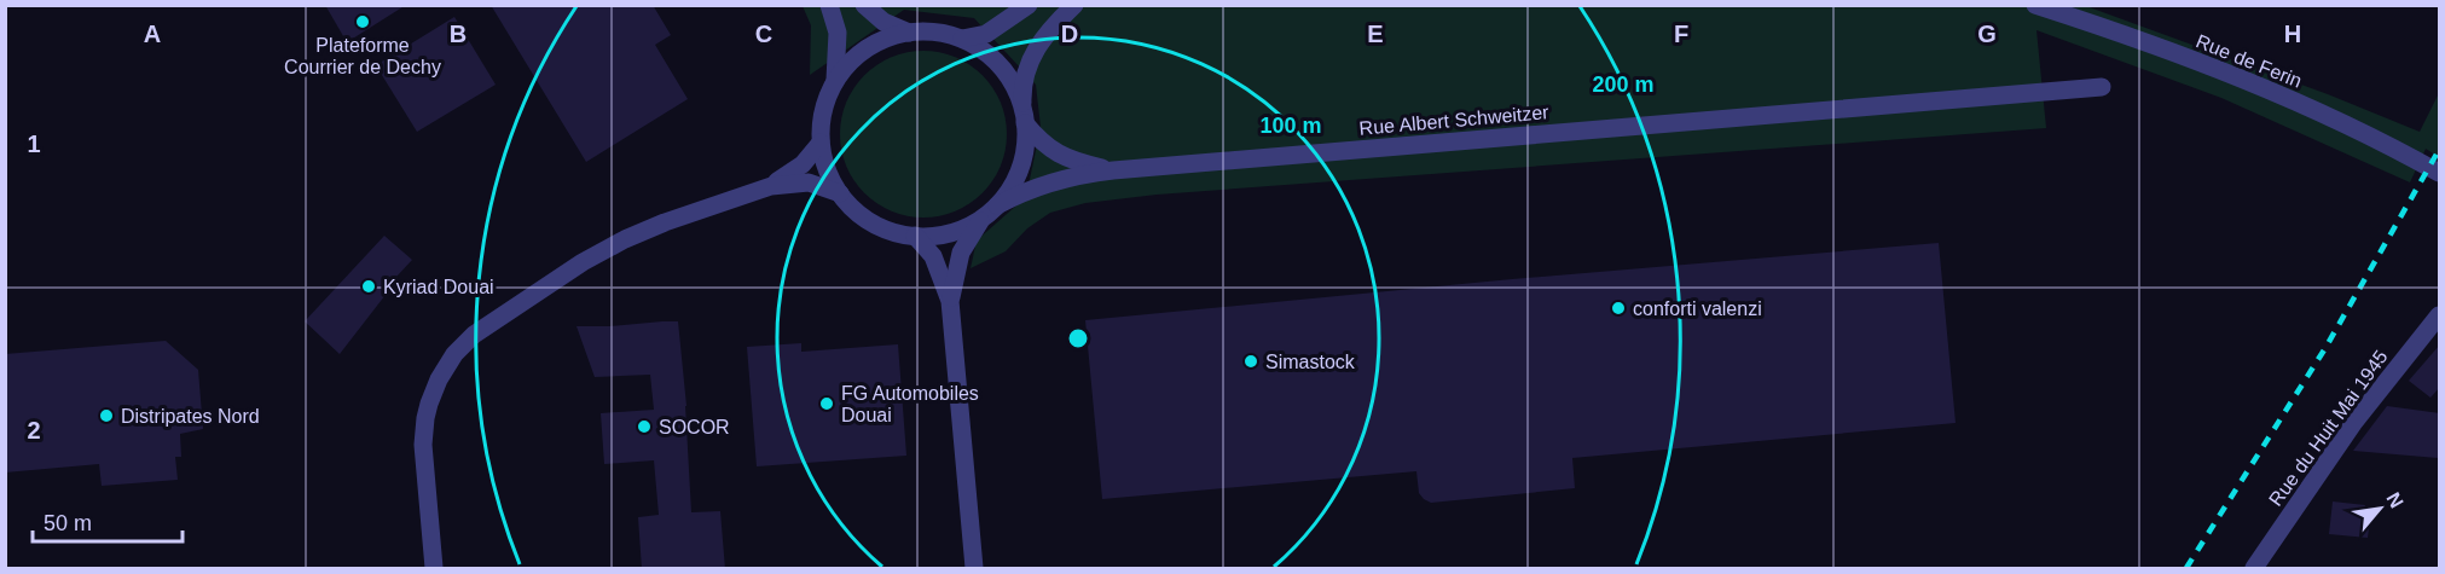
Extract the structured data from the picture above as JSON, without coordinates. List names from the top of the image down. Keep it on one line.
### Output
{"streets":{"street":["Rue de Ferin","Rue Albert Schweitzer","Rue du Huit Mai 1945"]},"places":["Plateforme Courrier de Dechy","Kyriad Douai","conforti valenzi","Simastock","FG Automobiles Douai","Distripates Nord","SOCOR"],"scale_bar":"50 m","north":"top right","grid":{"columns":["A","B","C","D","E","F","G","H"],"rows":["1","2"]},"rings":["200 m","100 m"]}
